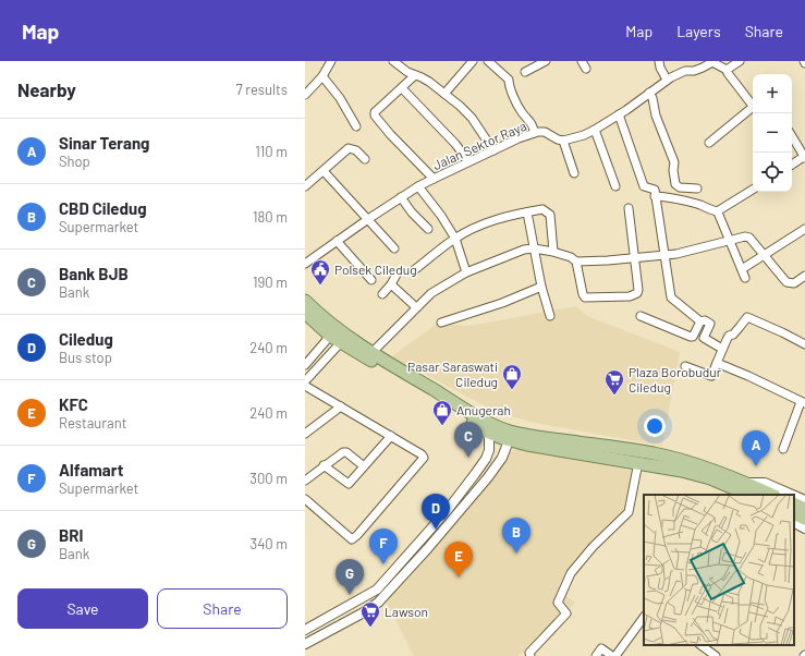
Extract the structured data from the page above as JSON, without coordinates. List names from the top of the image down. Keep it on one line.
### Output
{"streets":{"street":["Jalan Sektor Raya"]},"places":{"public building":["Polsek Ciledug"],"shop":["Pasar Saraswati Ciledug","Anugerah"],"supermarket":["Plaza Borobudur Ciledug","Lawson"]},"page":{"header":"Map","nav":["Map","Layers","Share"],"heading":["Nearby","7 results"],"map_buttons":["+","−"],"list":[{"mark":"A","name":"Sinar Terang","note":"Shop","value":"110 m"},{"mark":"B","name":"CBD Ciledug","note":"Supermarket","value":"180 m"},{"mark":"C","name":"Bank BJB","note":"Bank","value":"190 m"},{"mark":"D","name":"Ciledug","note":"Bus stop","value":"240 m"},{"mark":"E","name":"KFC","note":"Restaurant","value":"240 m"},{"mark":"F","name":"Alfamart","note":"Supermarket","value":"300 m"},{"mark":"G","name":"BRI","note":"Bank","value":"340 m"}],"pins":["C","A","D","B","F","E","G"],"buttons":["Save","Share"]}}
